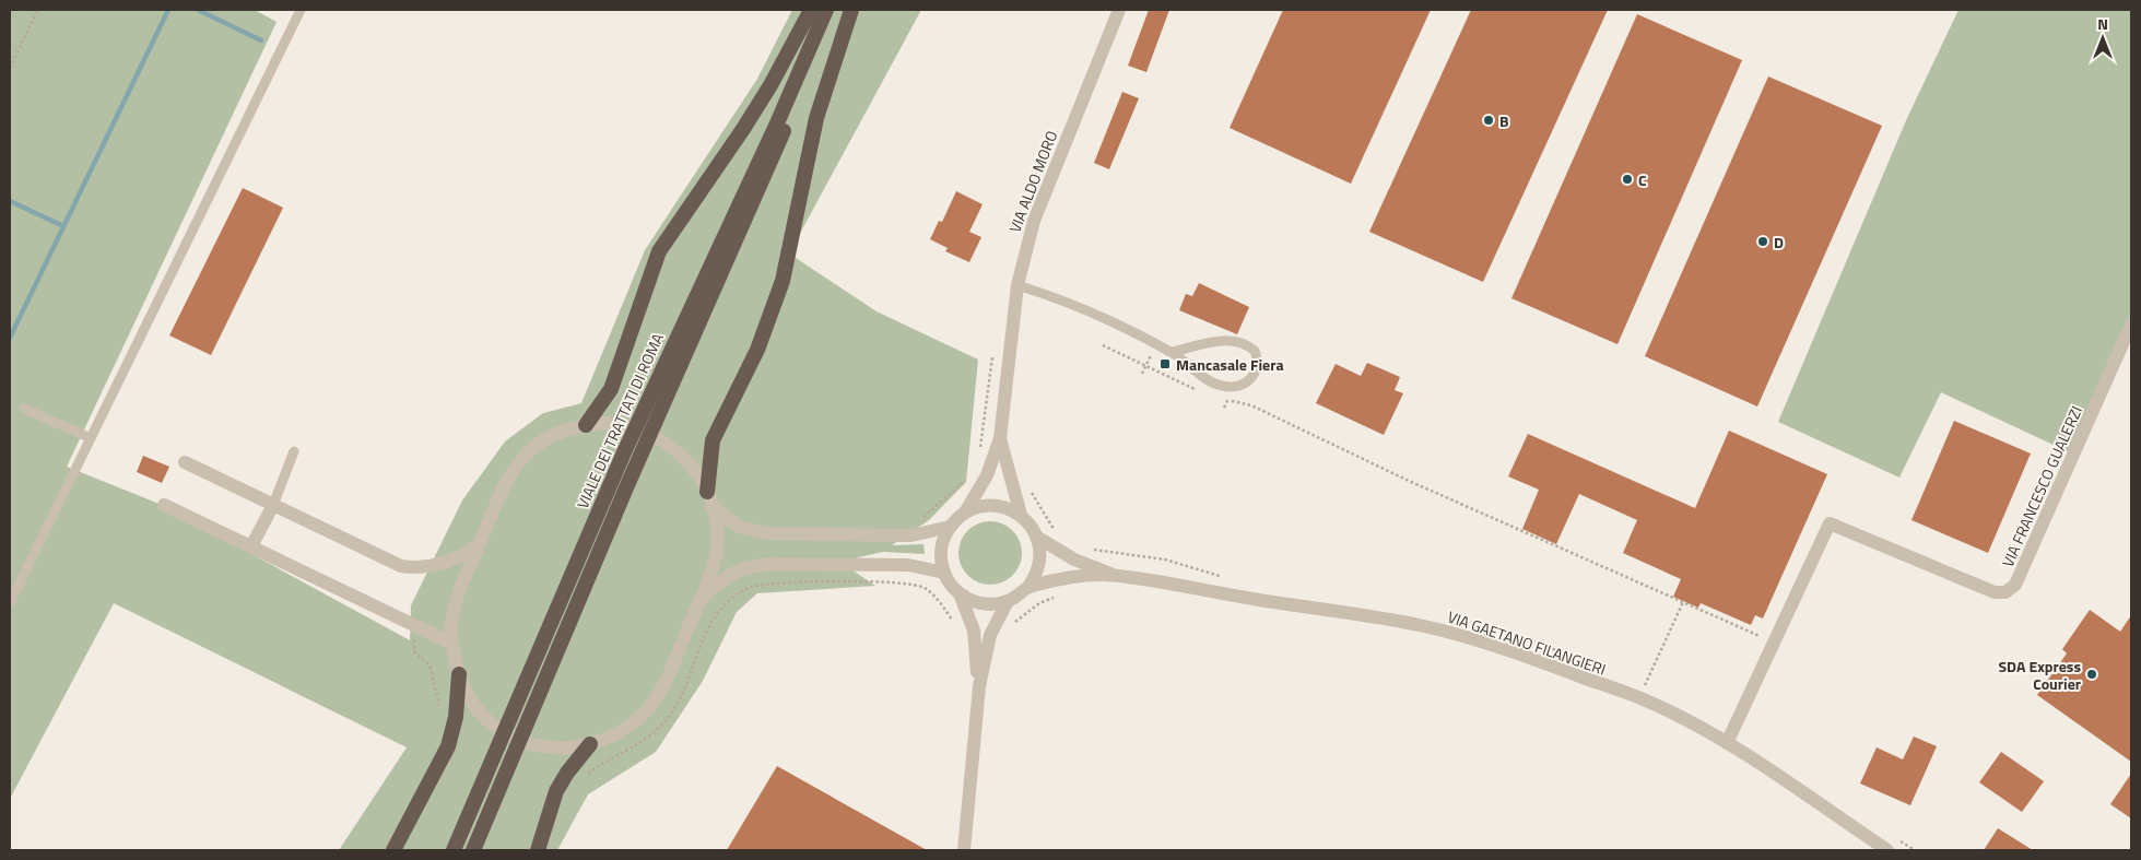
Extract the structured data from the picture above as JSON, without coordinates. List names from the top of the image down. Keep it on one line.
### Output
{"streets":{"highway":["VIALE DEI TRATTATI DI ROMA"],"street":["VIA ALDO MORO","VIA FRANCESCO GUALERZI","VIA GAETANO FILANGIERI"]},"crossings":[["VIA ALDO MORO","VIA GAETANO FILANGIERI"],["VIA FRANCESCO GUALERZI","VIA GAETANO FILANGIERI"]],"places":{"other":["B","C","D","SDA Express Courier"],"transit":["Mancasale Fiera"]},"north":"top"}
